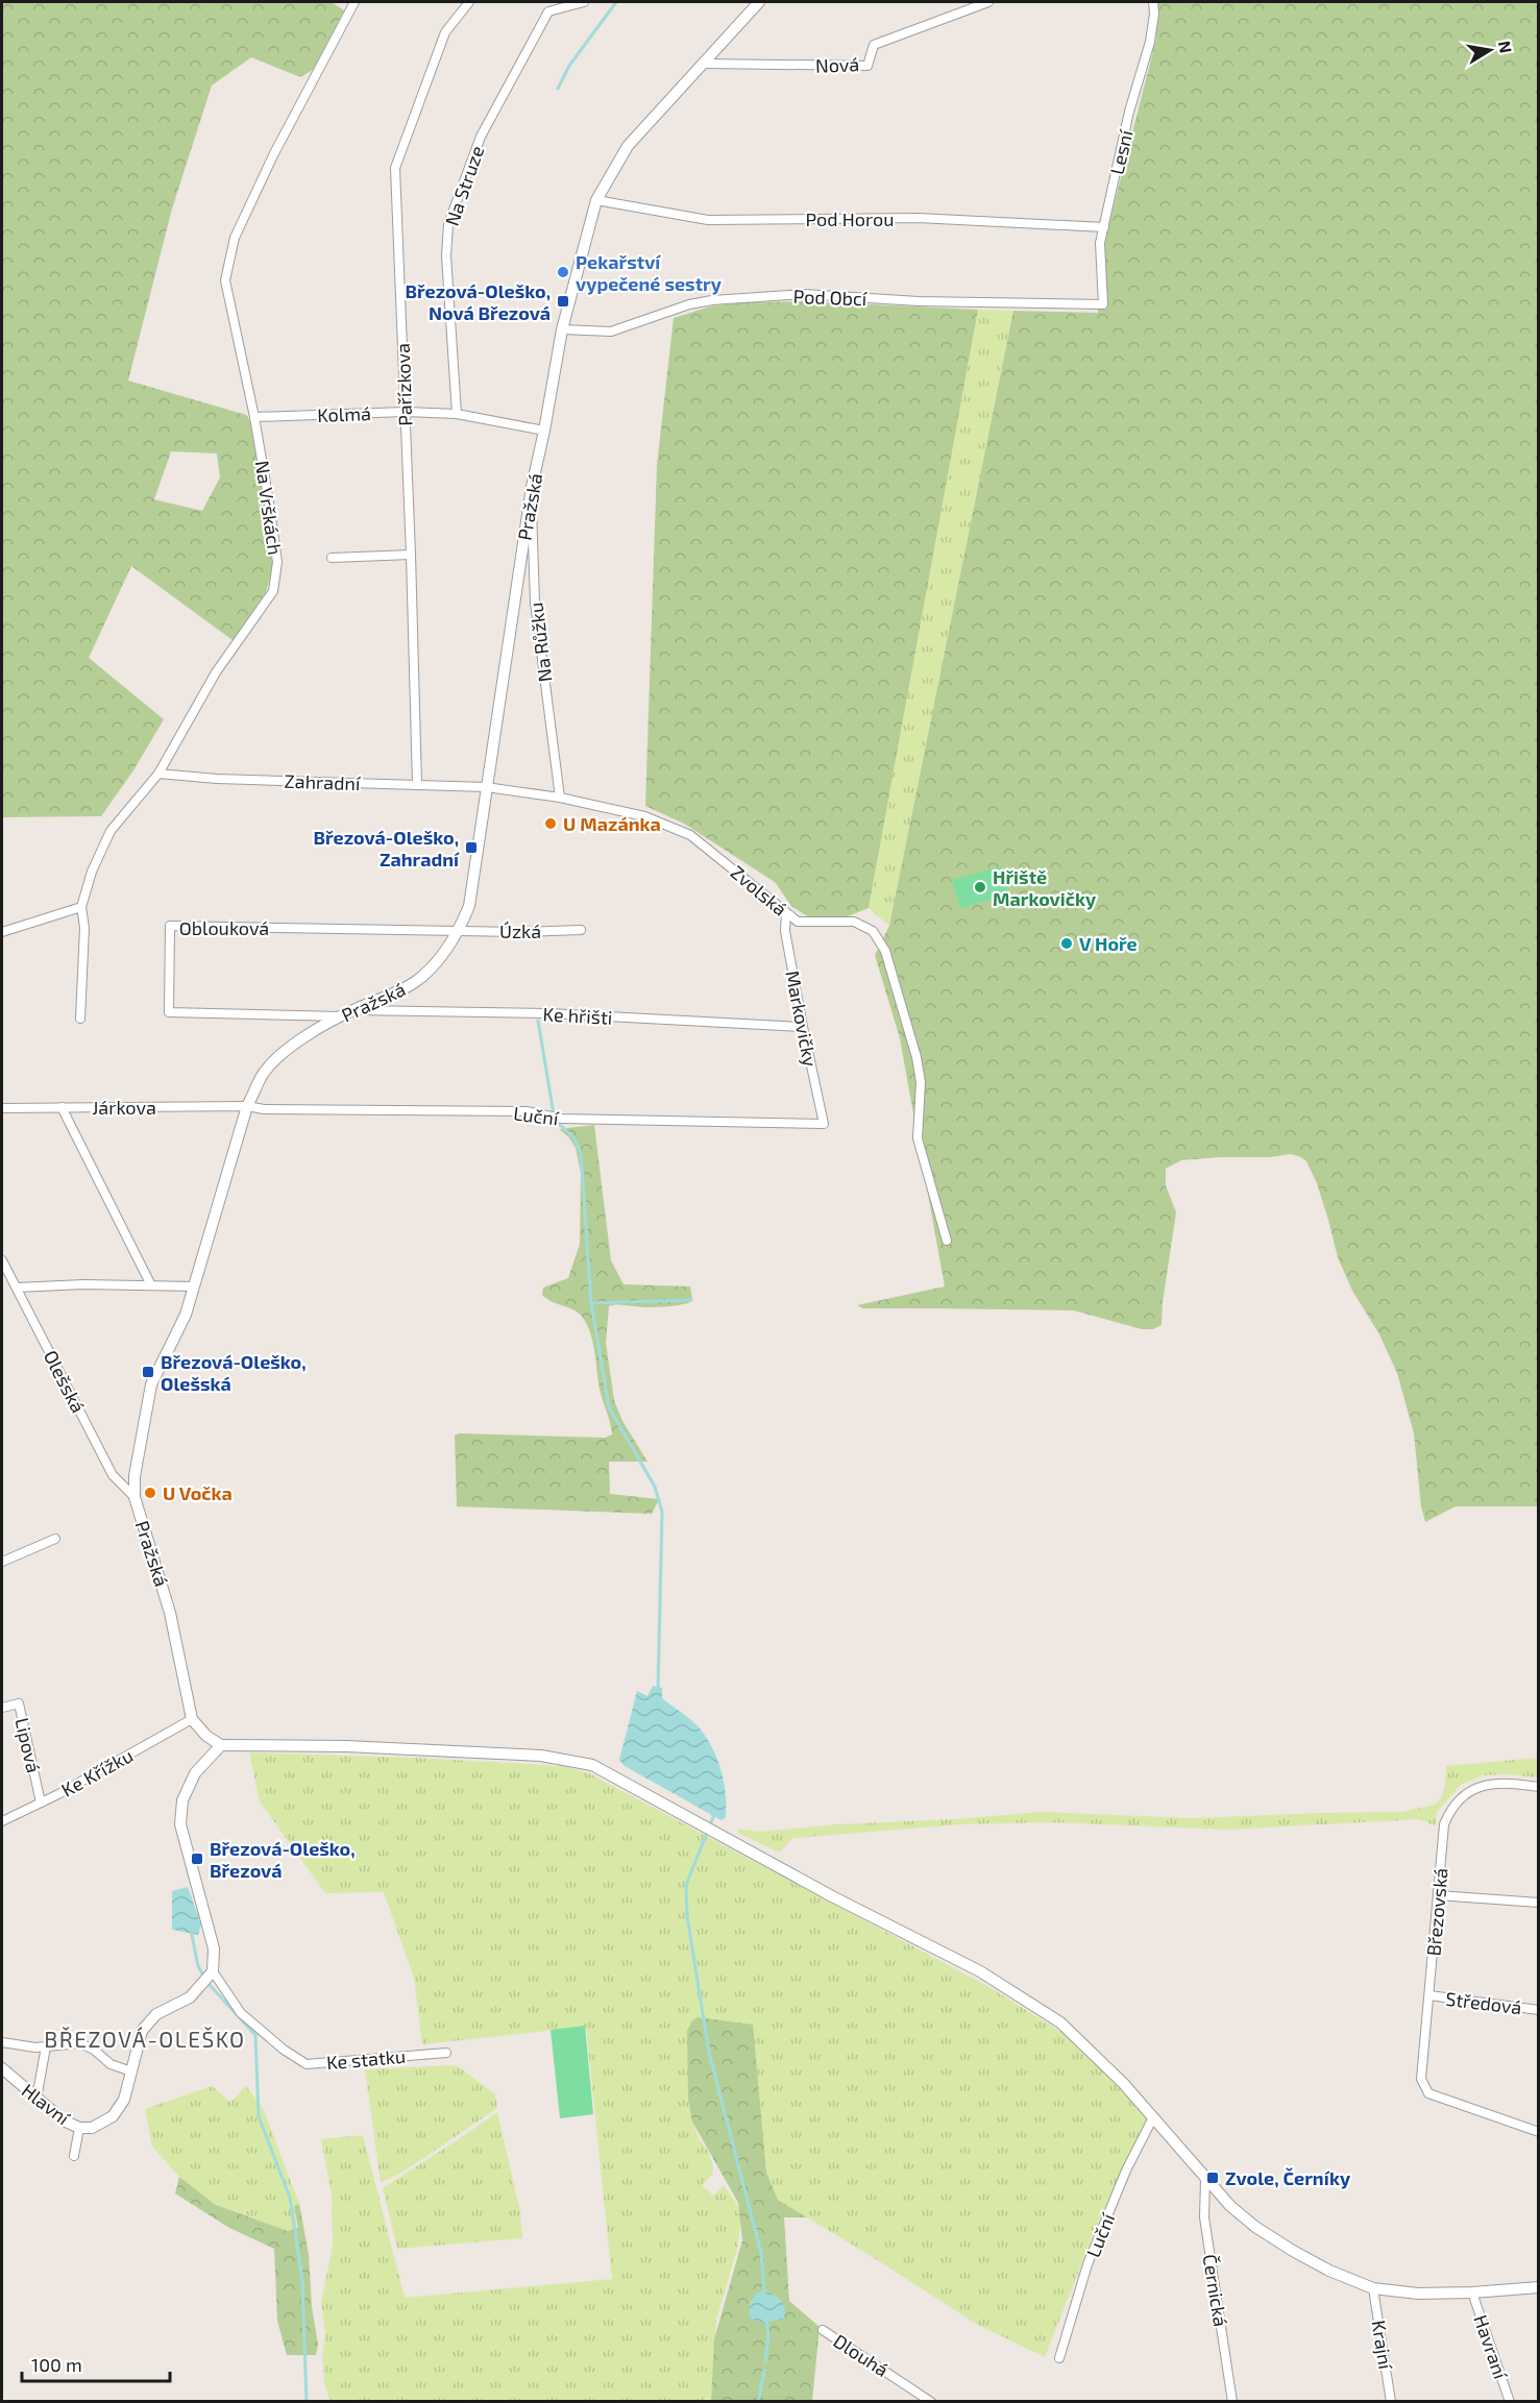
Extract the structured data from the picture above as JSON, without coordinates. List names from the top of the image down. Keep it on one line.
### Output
{"streets":{"street":["Nová","Lesní","Na Struze","Pod Horou","Pod Obcí","Pařízkova","Kolmá","Pražská","Na Vrškách","Na Růžku","Zahradní","Zvolská","Oblouková","Úzká","Ke hřišti","Markovičky","Járkova","Luční","Olešská","Lipová","Ke Křížku","Březovská","Středová","Ke statku","Hlavní","Černická","Krajní","Havraní","Dlouhá"]},"crossings":[["Nová","Pražská"],["Lesní","Pod Horou"],["Lesní","Pod Obcí"],["Na Struze","Kolmá"],["Pod Horou","Pražská"],["Pod Obcí","Pražská"],["Pařízkova","Kolmá"],["Pařízkova","Zahradní"],["Kolmá","Pražská"],["Kolmá","Na Vrškách"],["Pražská","Na Růžku"],["Pražská","Zahradní"],["Pražská","Zvolská"],["Pražská","Oblouková"],["Pražská","Úzká"],["Pražská","Ke hřišti"],["Pražská","Járkova"],["Pražská","Luční"],["Pražská","Olešská"],["Pražská","Ke Křížku"],["Na Vrškách","Zahradní"],["Na Růžku","Zvolská"],["Zahradní","Zvolská"],["Zvolská","Markovičky"],["Oblouková","Úzká"],["Ke hřišti","Markovičky"],["Markovičky","Luční"],["Járkova","Luční"],["Lipová","Ke Křížku"],["Březovská","Středová"],["Ke statku","Hlavní"]],"districts":["BŘEZOVÁ-OLEŠKO"],"places":{"other":["Pekařství vypečené sestry","U Mazánka","Hřiště Markovičky","V Hoře","U Vočka"],"transit":["Březová-Oleško, Nová Březová","Březová-Oleško, Zahradní","Březová-Oleško, Olešská","Březová-Oleško, Březová","Zvole, Černíky"]},"scale_bar":"100 m","north":"right"}
